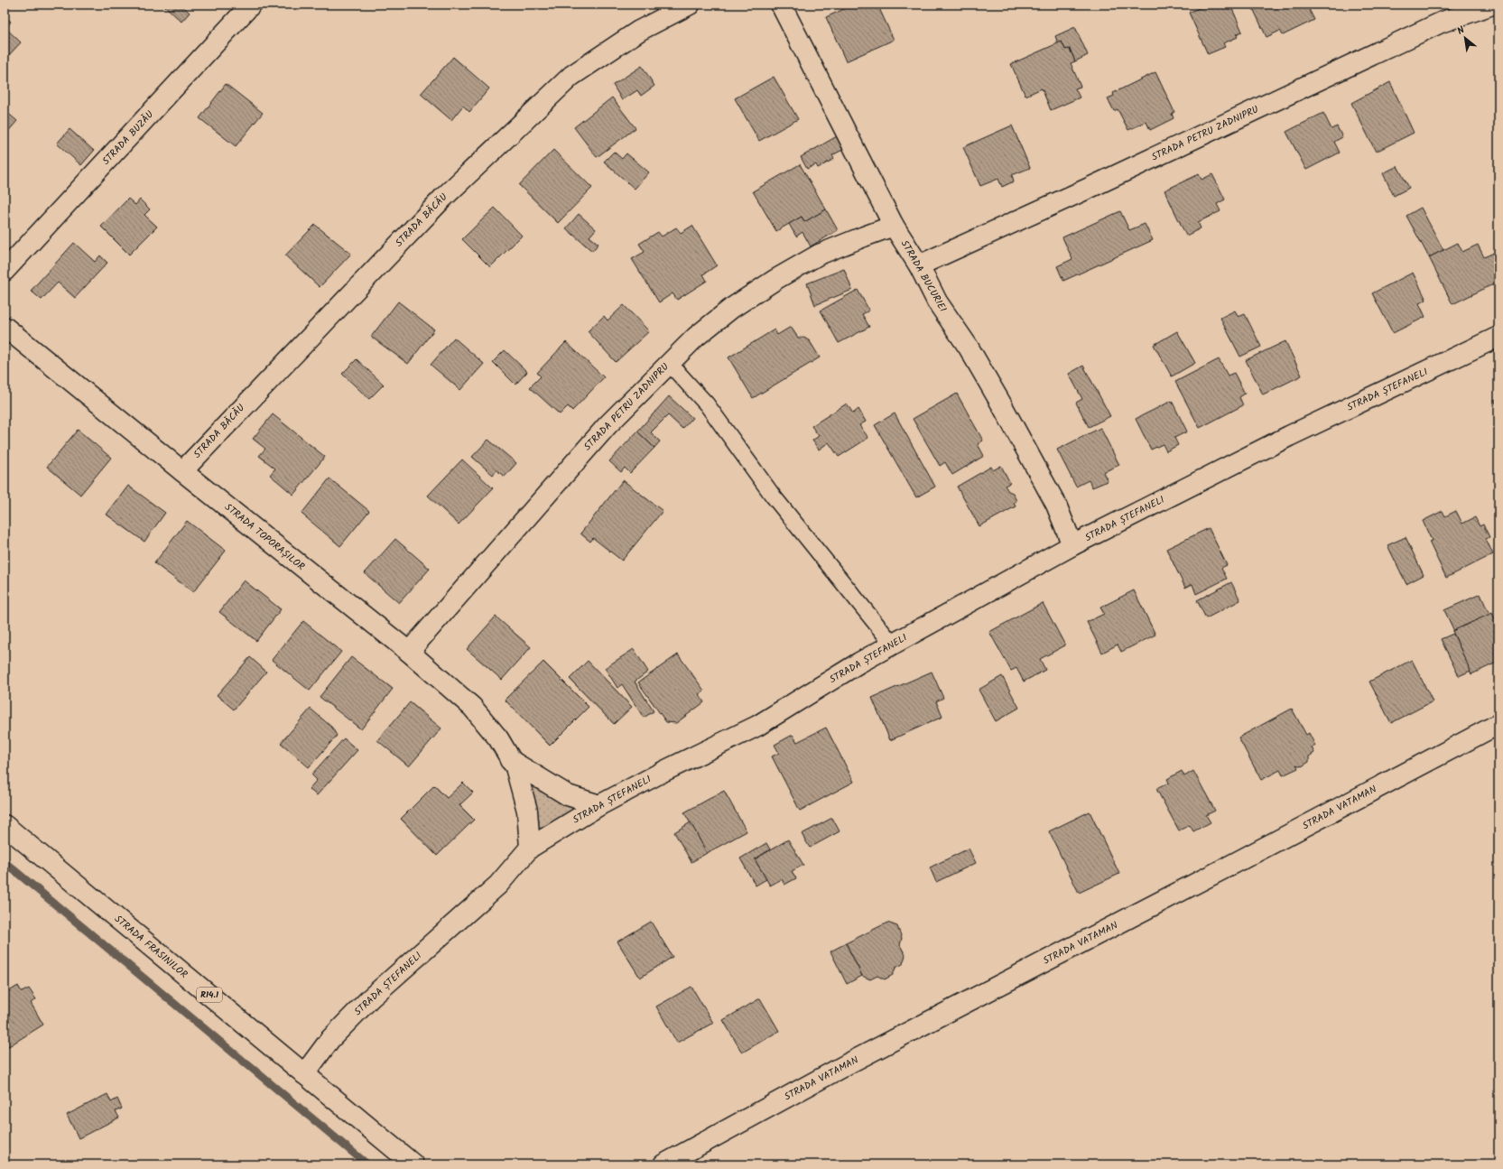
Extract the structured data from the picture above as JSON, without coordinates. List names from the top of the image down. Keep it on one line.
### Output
{"streets":{"street":["STRADA PETRU ZADNIPRU","STRADA BUZĂU","STRADA BĂCĂU","STRADA BUCURIEI","STRADA ȘTEFANELI","STRADA TOPORAȘILOR","STRADA VATAMAN","STRADA FRASINILOR","R14.1"]},"crossings":[["STRADA PETRU ZADNIPRU","STRADA BUCURIEI"],["STRADA PETRU ZADNIPRU","STRADA TOPORAȘILOR"],["STRADA BĂCĂU","STRADA TOPORAȘILOR"],["STRADA BUCURIEI","STRADA ȘTEFANELI"],["STRADA ȘTEFANELI","STRADA TOPORAȘILOR"],["STRADA ȘTEFANELI","STRADA FRASINILOR"]],"north":"top left"}
